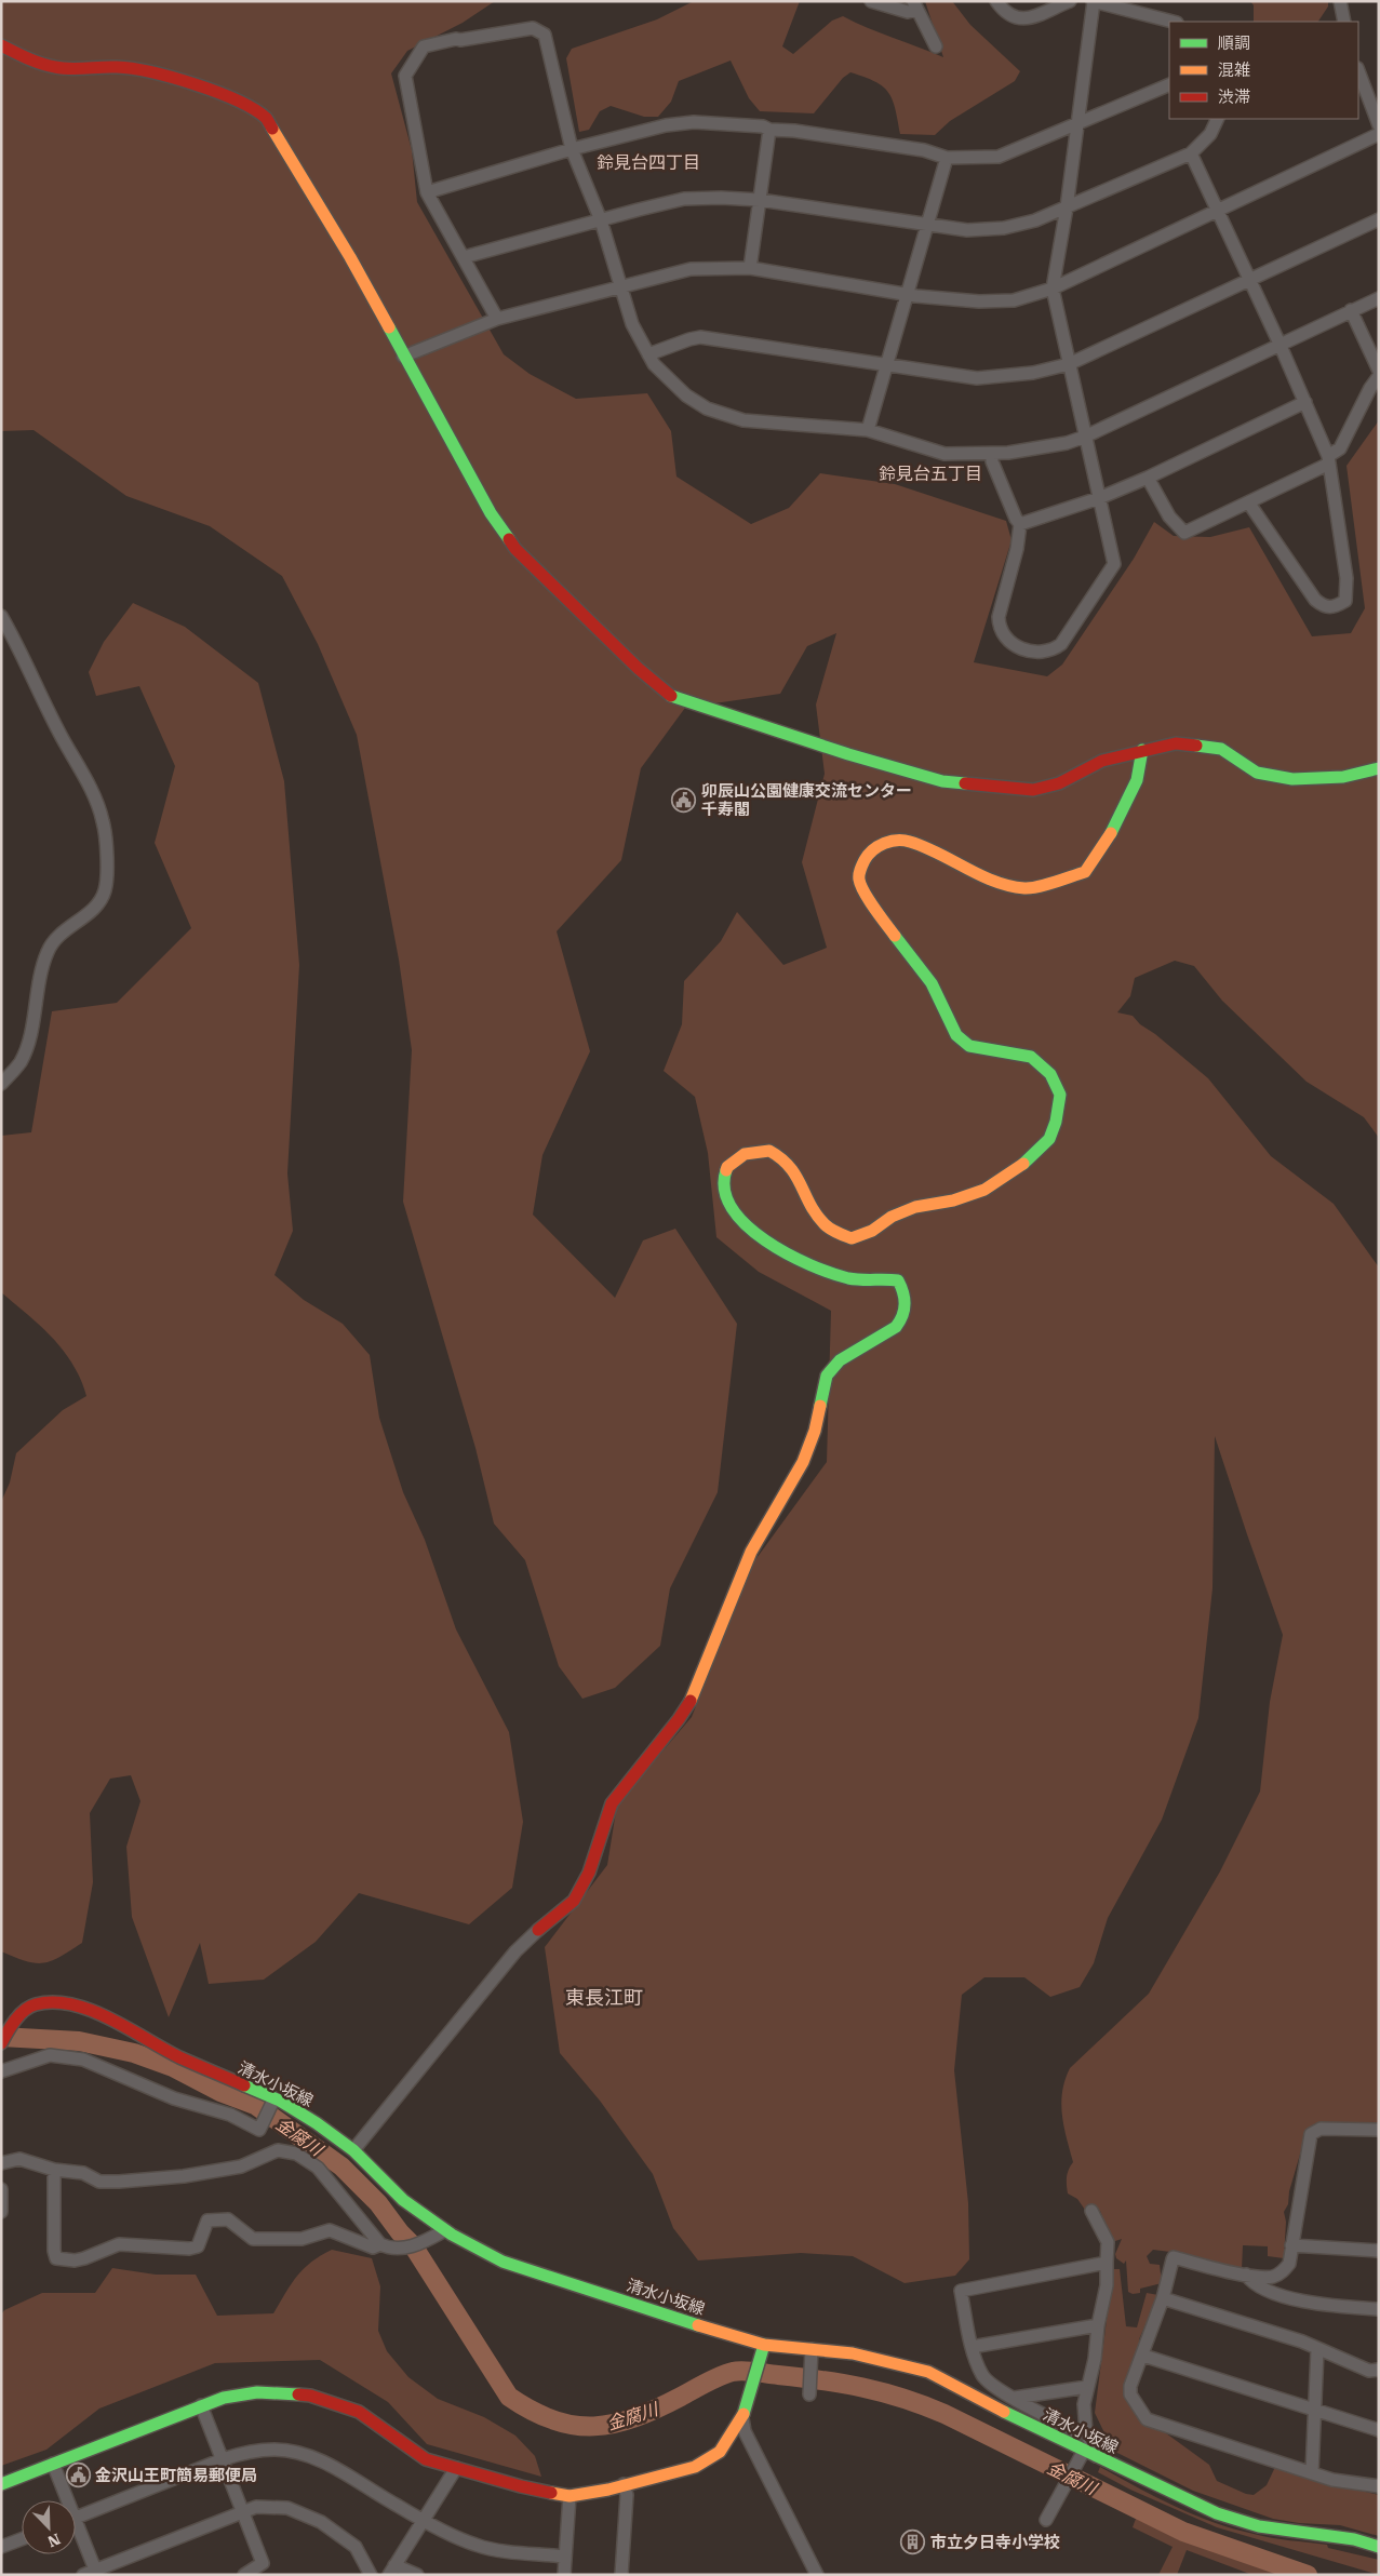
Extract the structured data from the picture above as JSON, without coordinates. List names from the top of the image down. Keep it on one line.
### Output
{"streets":{"street":["清水小坂線"]},"districts":["鈴見台四丁目","鈴見台五丁目","東長江町"],"water":["金腐川"],"places":{"public building":["卯辰山公園健康交流センター 千寿閣","金沢山王町簡易郵便局"],"building":["市立夕日寺小学校"]},"legend":["順調","混雑","渋滞"],"north":"bottom right"}
